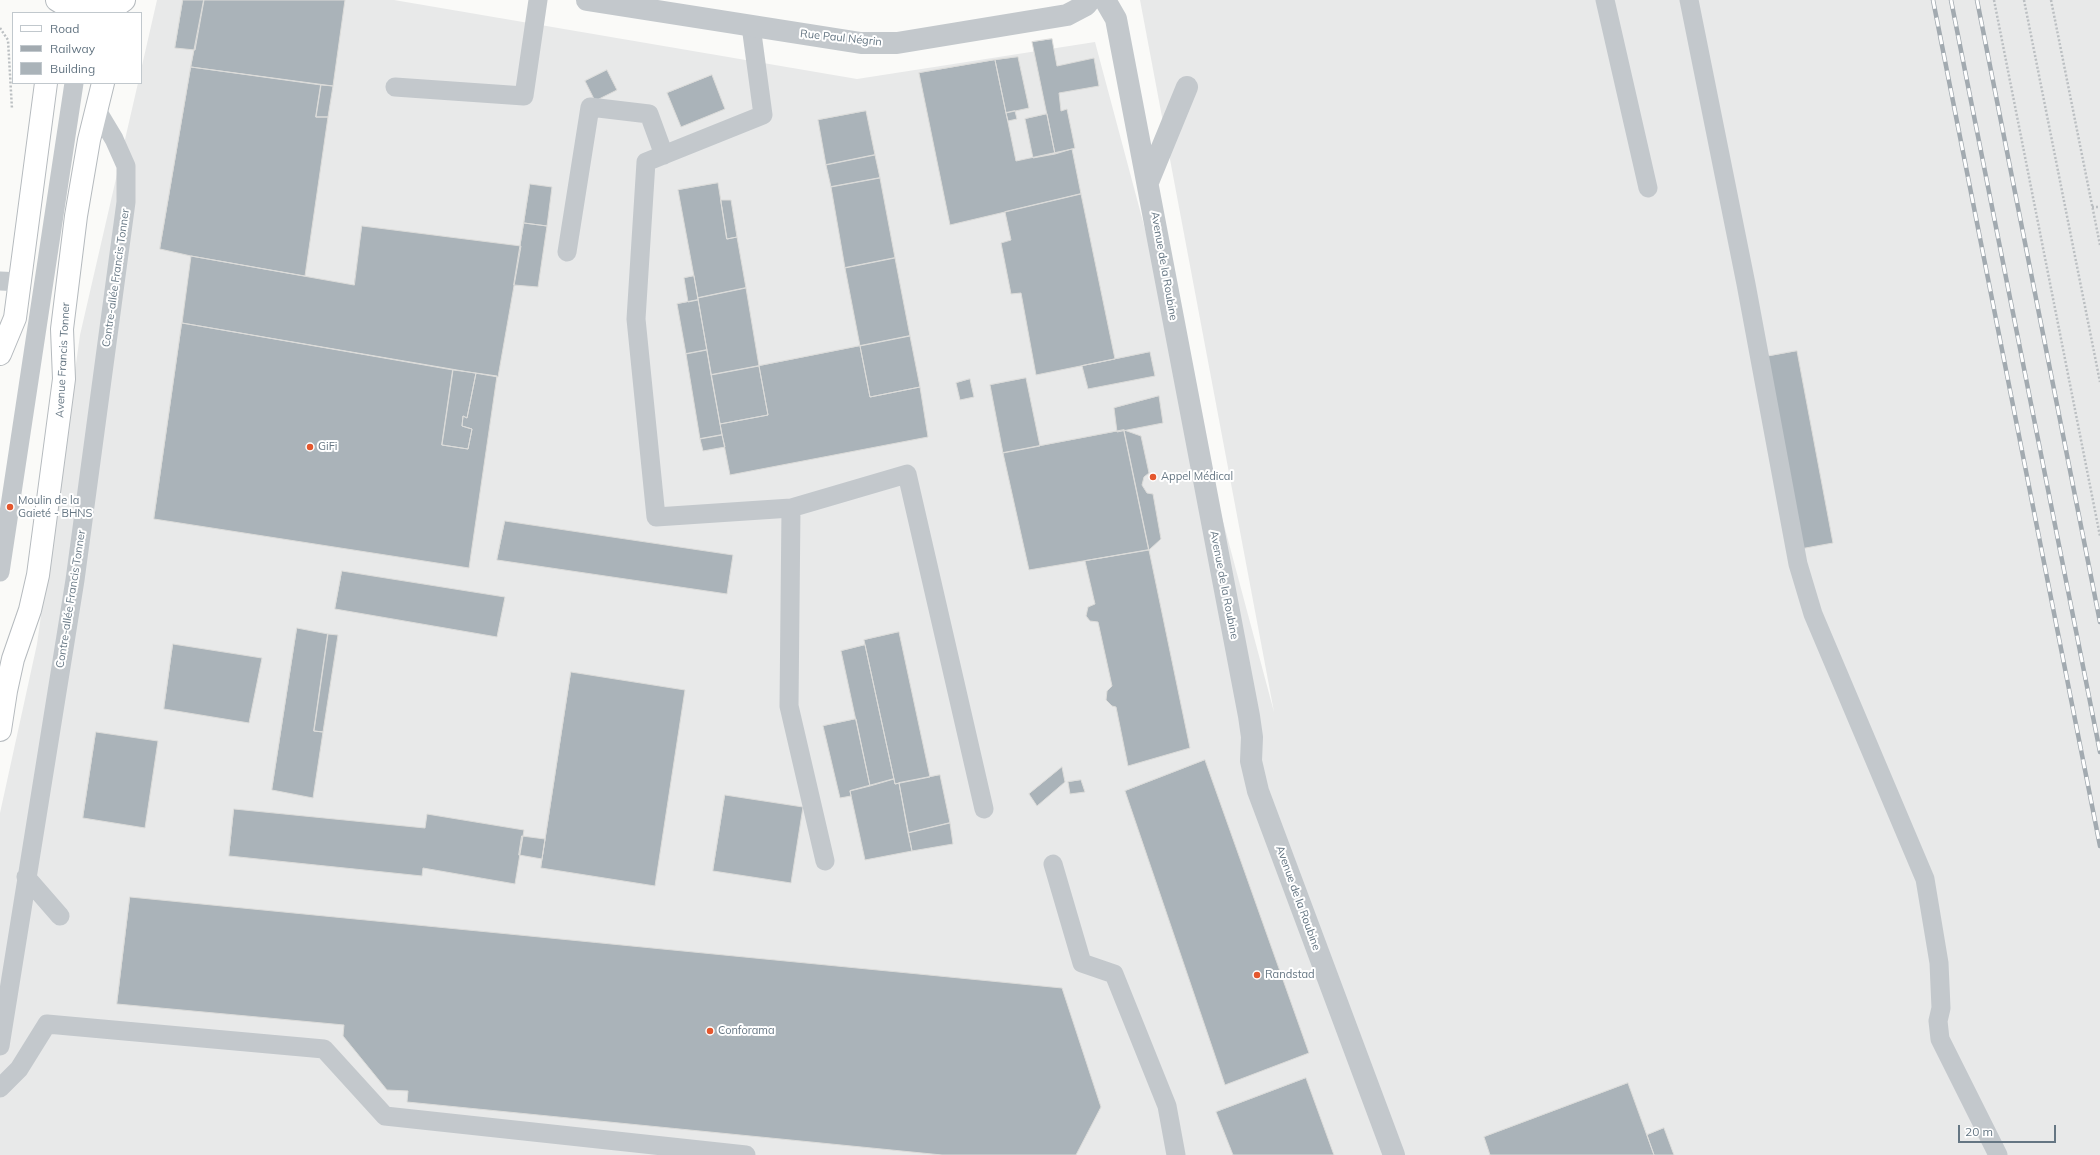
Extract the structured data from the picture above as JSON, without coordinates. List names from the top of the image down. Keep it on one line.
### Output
{"streets":{"main road":["Avenue Francis Tonner"],"street":["Rue Paul Négrin","Avenue de la Roubine"],"lane":["Contre-allée Francis Tonner"]},"crossings":[["Contre-allée Francis Tonner","Avenue Francis Tonner"]],"places":["GiFi","Appel Médical","Moulin de la Gaieté - BHNS","Randstad","Conforama"],"legend":["Road","Railway","Building"],"scale_bar":"20 m"}
